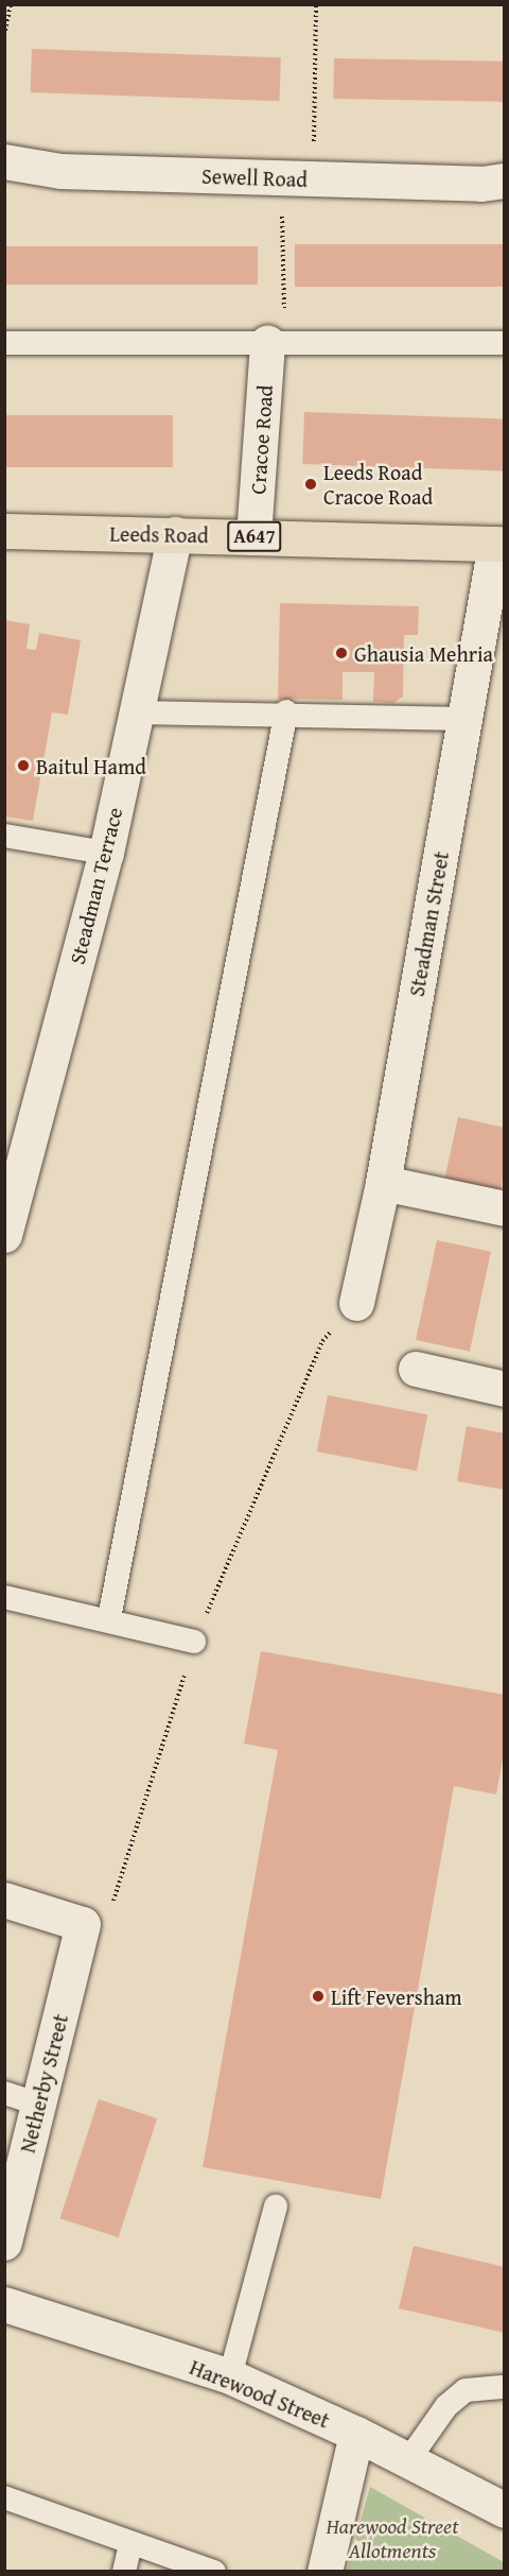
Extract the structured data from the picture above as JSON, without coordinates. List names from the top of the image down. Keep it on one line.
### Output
{"streets":{"main road":["Leeds Road","A647"],"street":["Sewell Road","Cracoe Road","Steadman Terrace","Steadman Street","Netherby Street","Harewood Street"]},"crossings":[["Cracoe Road","Leeds Road"],["Leeds Road","Steadman Terrace"],["Leeds Road","Steadman Street"]],"parks":["Harewood Street Allotments"],"places":["Leeds Road Cracoe Road","Ghausia Mehria","Baitul Hamd","Lift Feversham"]}
